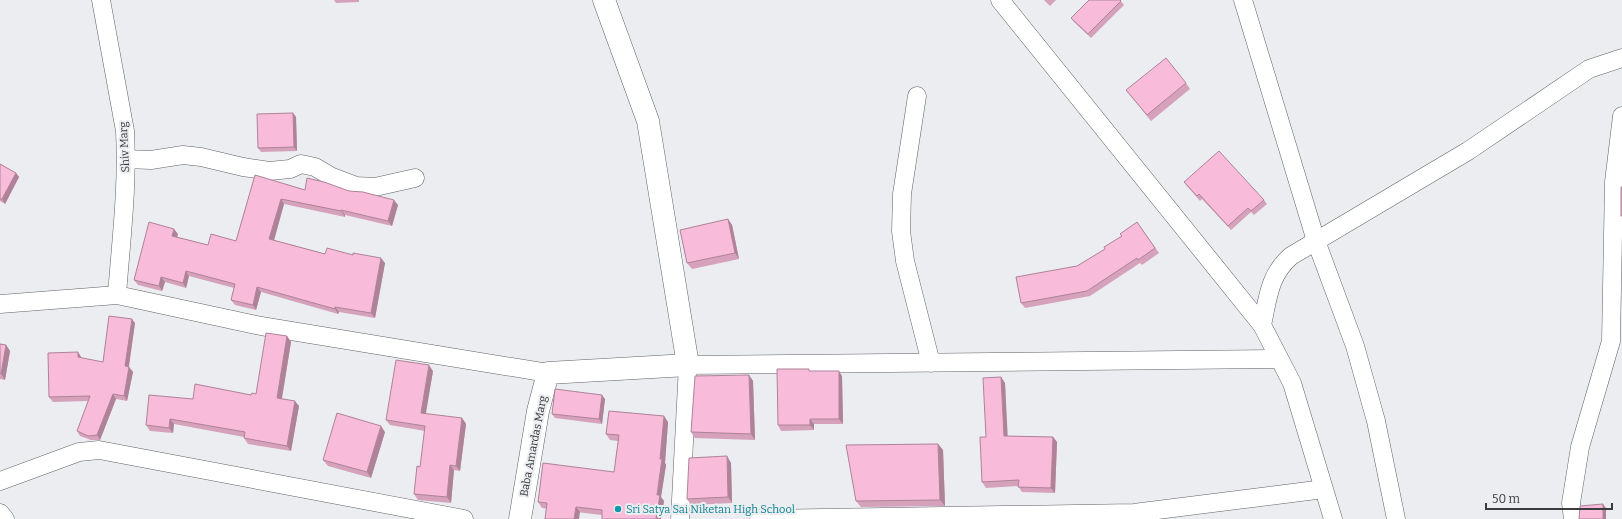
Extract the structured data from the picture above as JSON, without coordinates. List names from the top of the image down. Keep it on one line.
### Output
{"streets":{"street":["Shiv Marg","Baba Amardas Marg"]},"places":["Sri Satya Sai Niketan High School"],"scale_bar":"50 m"}
